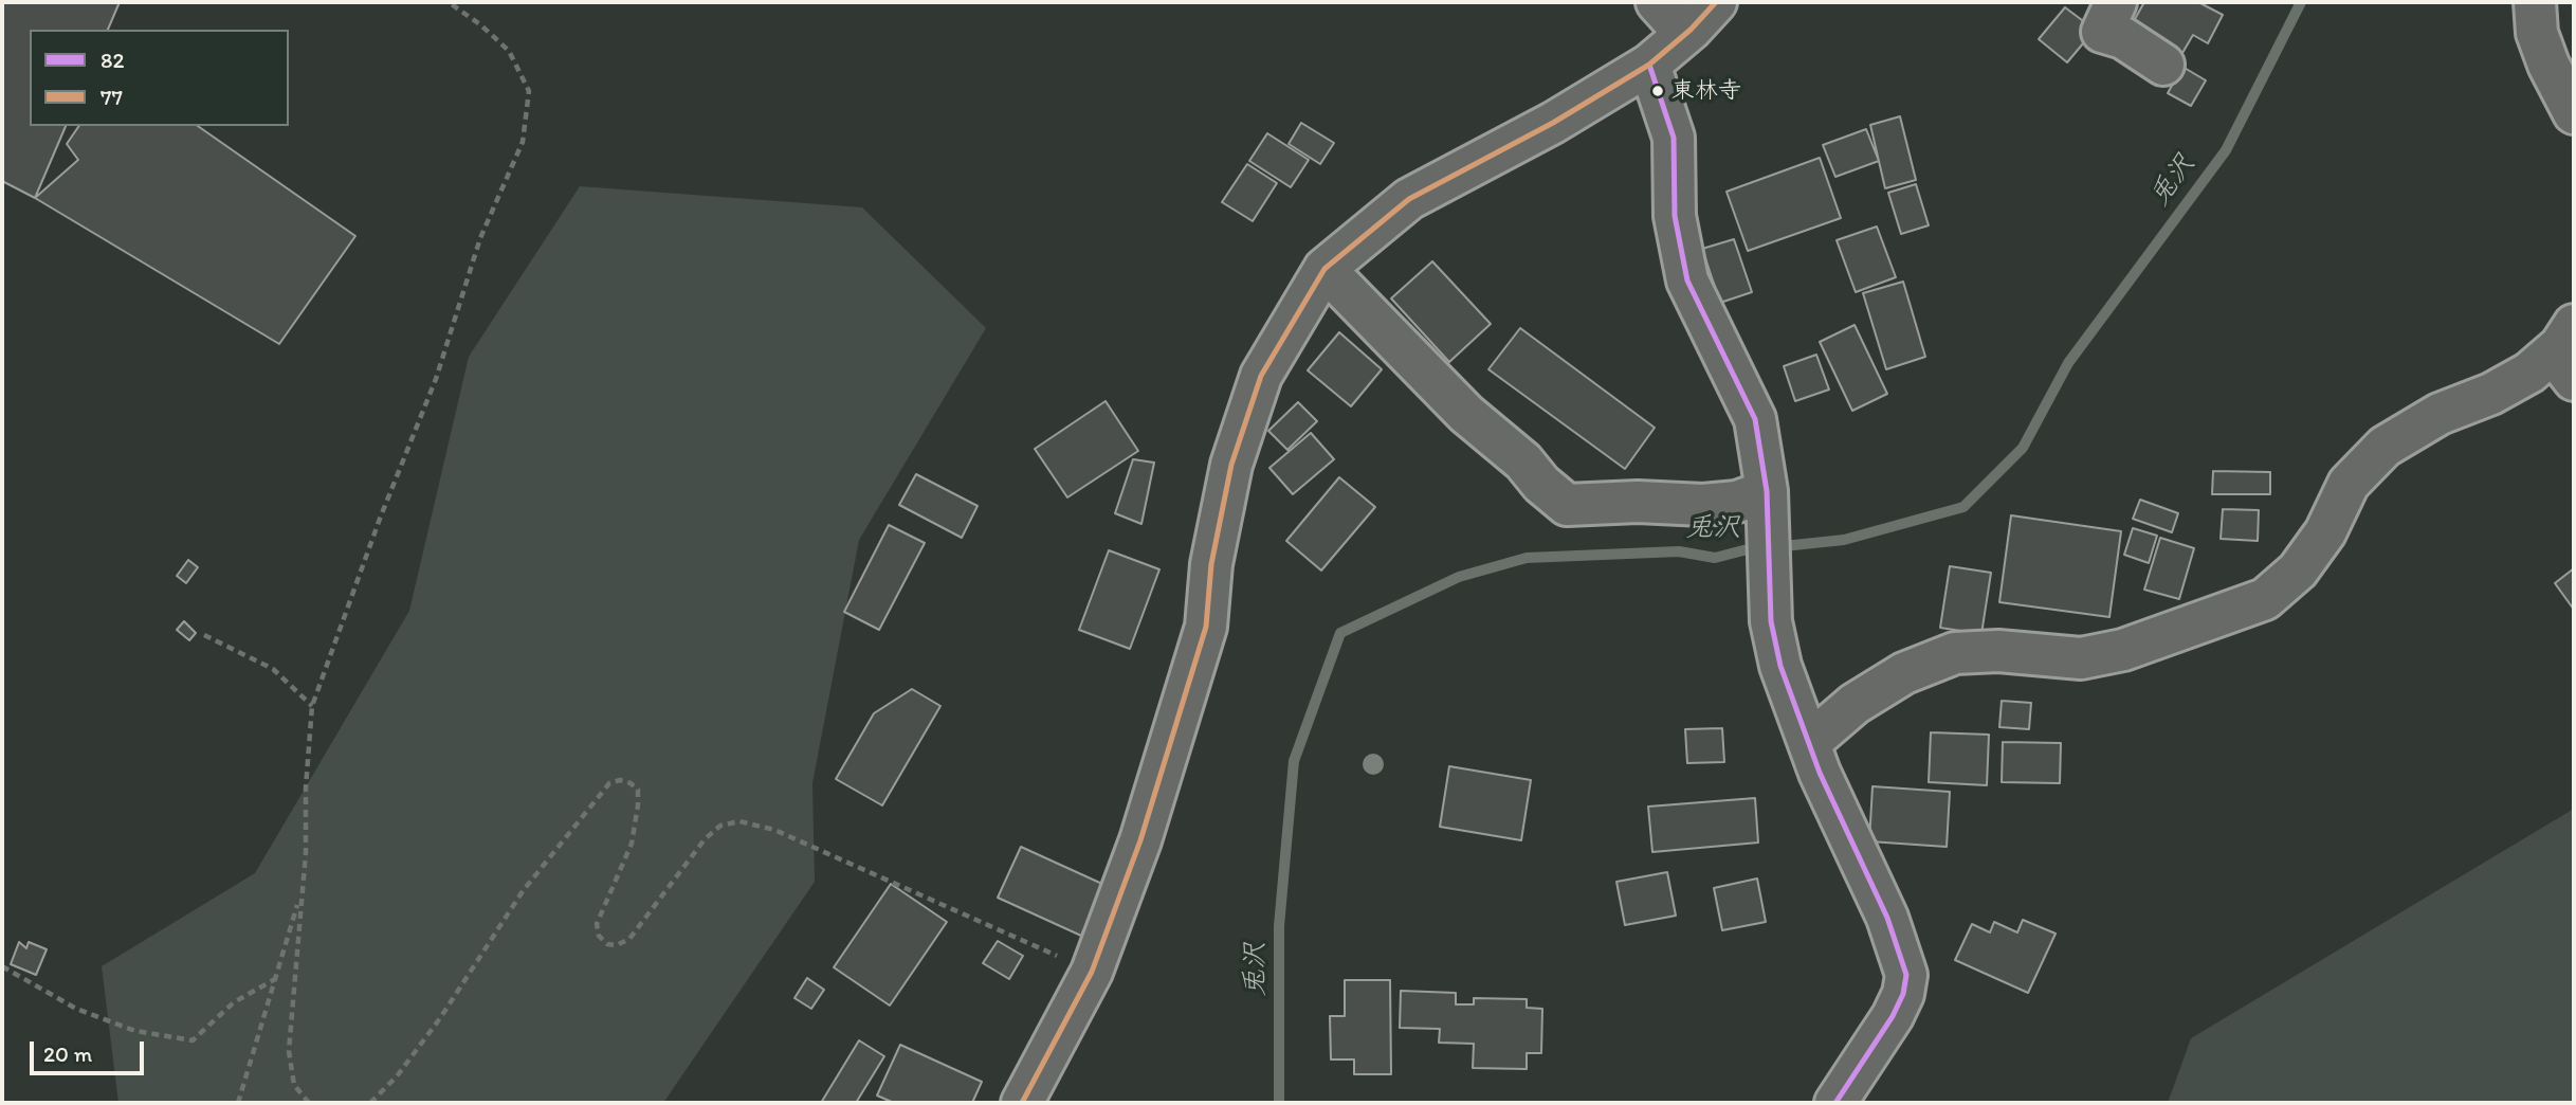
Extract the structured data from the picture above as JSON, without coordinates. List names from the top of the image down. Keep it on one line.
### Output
{"water":["兎沢"],"places":["東林寺"],"lines":["transit line 77","transit line 82"],"legend":["82","77"],"scale_bar":"20 m"}
